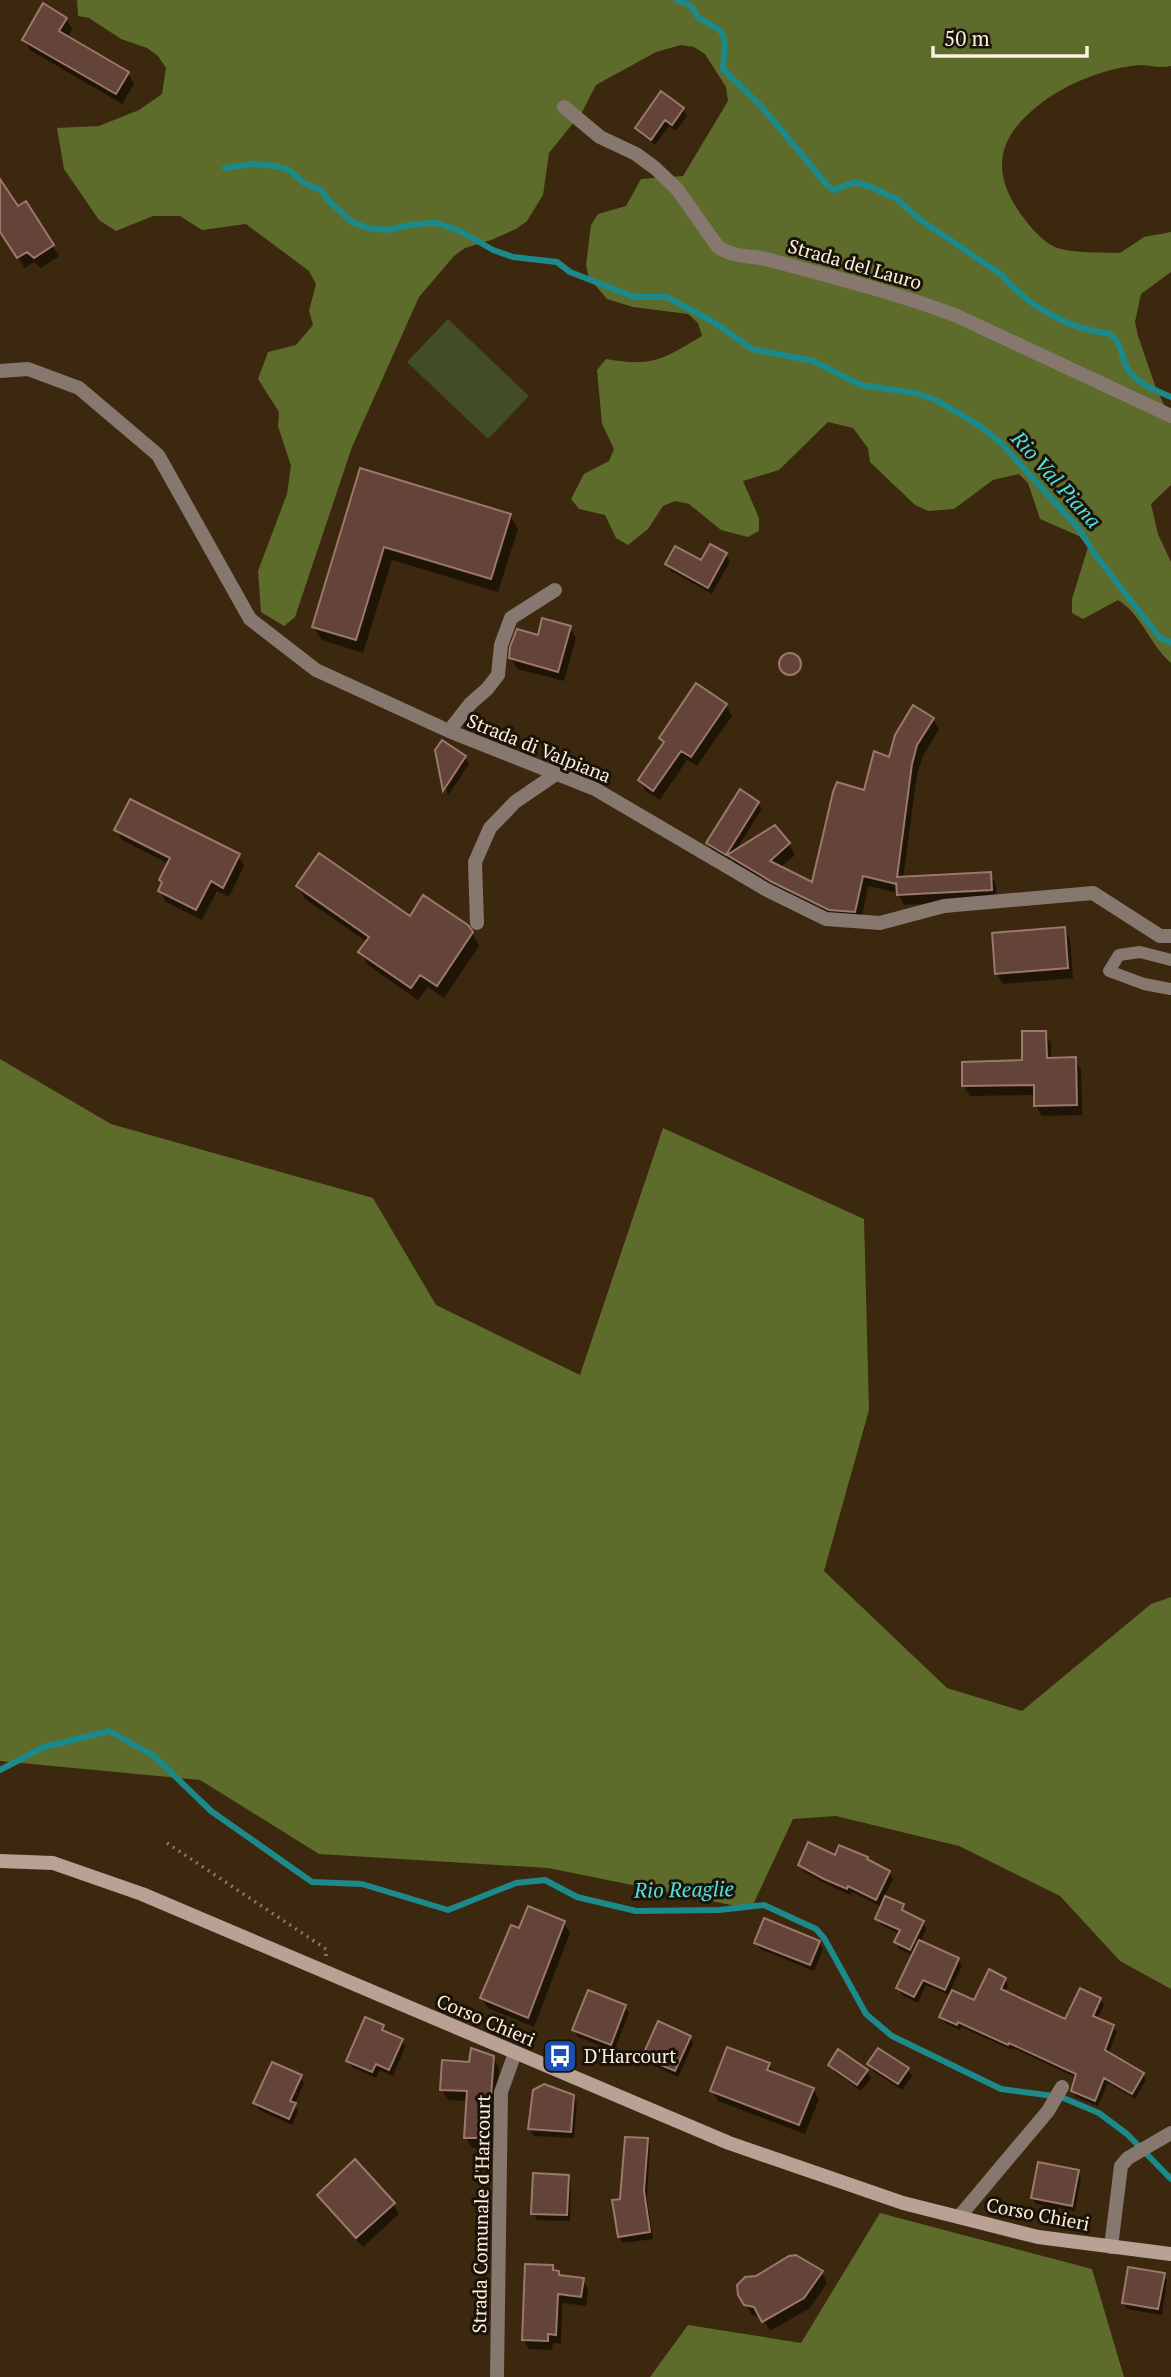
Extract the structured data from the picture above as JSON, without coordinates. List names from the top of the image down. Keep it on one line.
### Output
{"streets":{"main road":["Corso Chieri"],"street":["Strada del Lauro","Strada di Valpiana","Strada Comunale d'Harcourt"]},"crossings":[["Corso Chieri","Strada Comunale d'Harcourt"]],"water":["Rio Val Piana","Rio Reaglie"],"places":{"bus stop":["D'Harcourt"]},"scale_bar":"50 m"}
